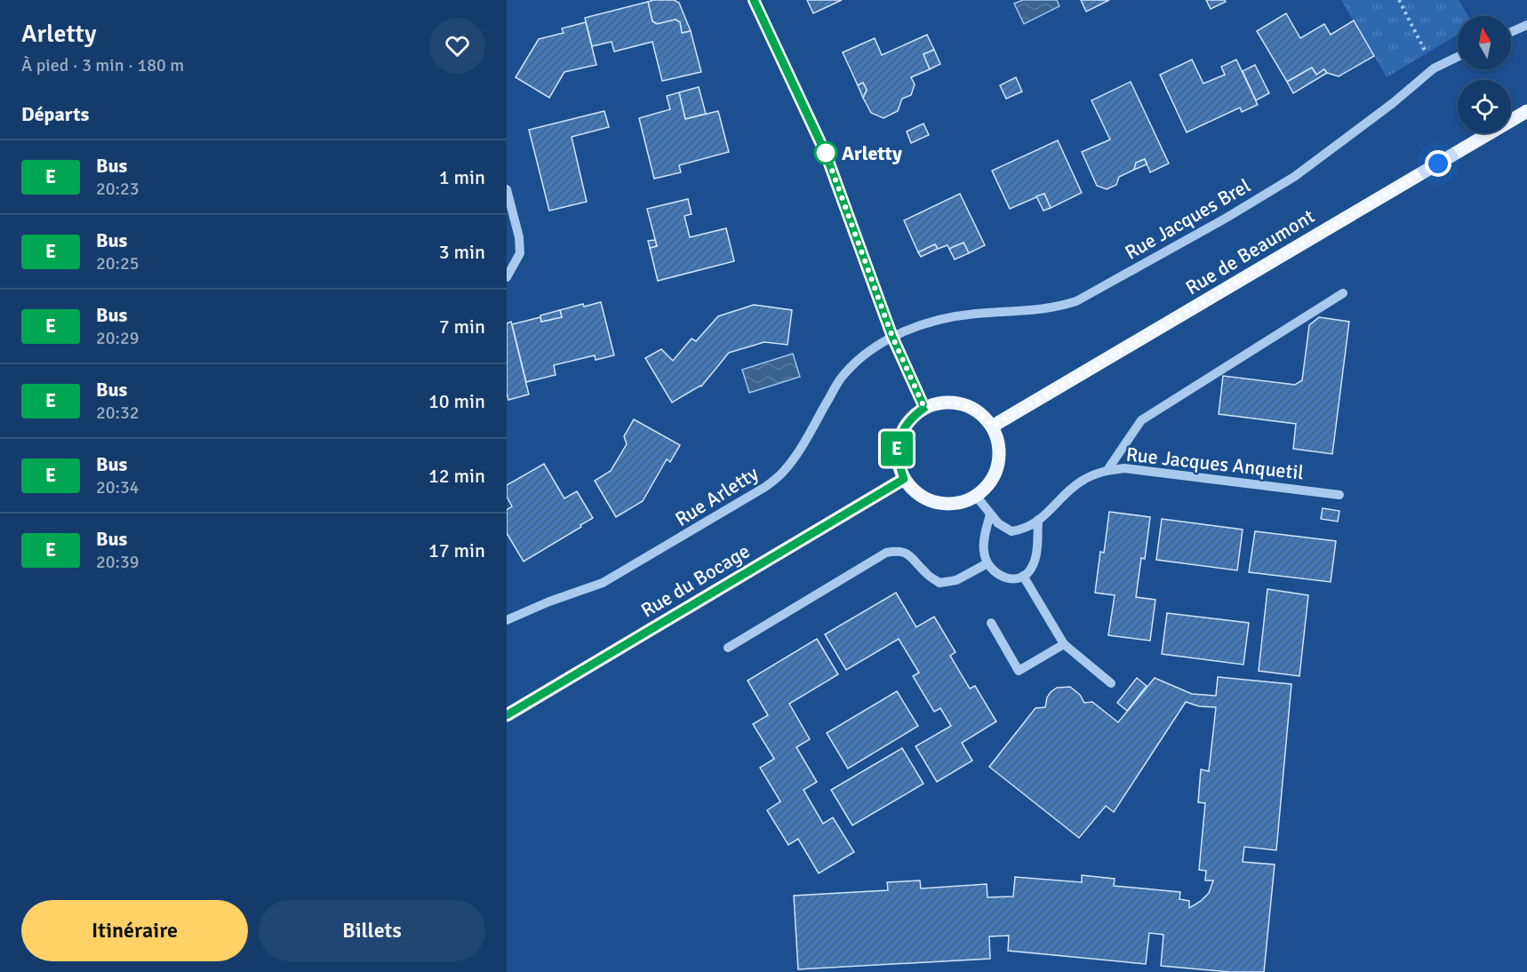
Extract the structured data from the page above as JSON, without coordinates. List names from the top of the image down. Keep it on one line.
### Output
{"streets":{"main road":["Rue de Beaumont","Rue du Bocage"],"street":["Rue Jacques Brel","Rue Jacques Anquetil","Rue Arletty"]},"crossings":[["Rue Jacques Brel","Rue Arletty"],["Rue de Beaumont","Rue du Bocage"]],"places":["Arletty"],"lines":["bus line E"],"north":"top","page":{"heading":[["Arletty","À pied · 3 min · 180 m"],"Départs"],"on_map":"E","list":[{"mark":"E","name":"Bus","note":"20:23","value":"1 min"},{"mark":"E","name":"Bus","note":"20:25","value":"3 min"},{"mark":"E","name":"Bus","note":"20:29","value":"7 min"},{"mark":"E","name":"Bus","note":"20:32","value":"10 min"},{"mark":"E","name":"Bus","note":"20:34","value":"12 min"},{"mark":"E","name":"Bus","note":"20:39","value":"17 min"}],"buttons":["Itinéraire","Billets"]}}
